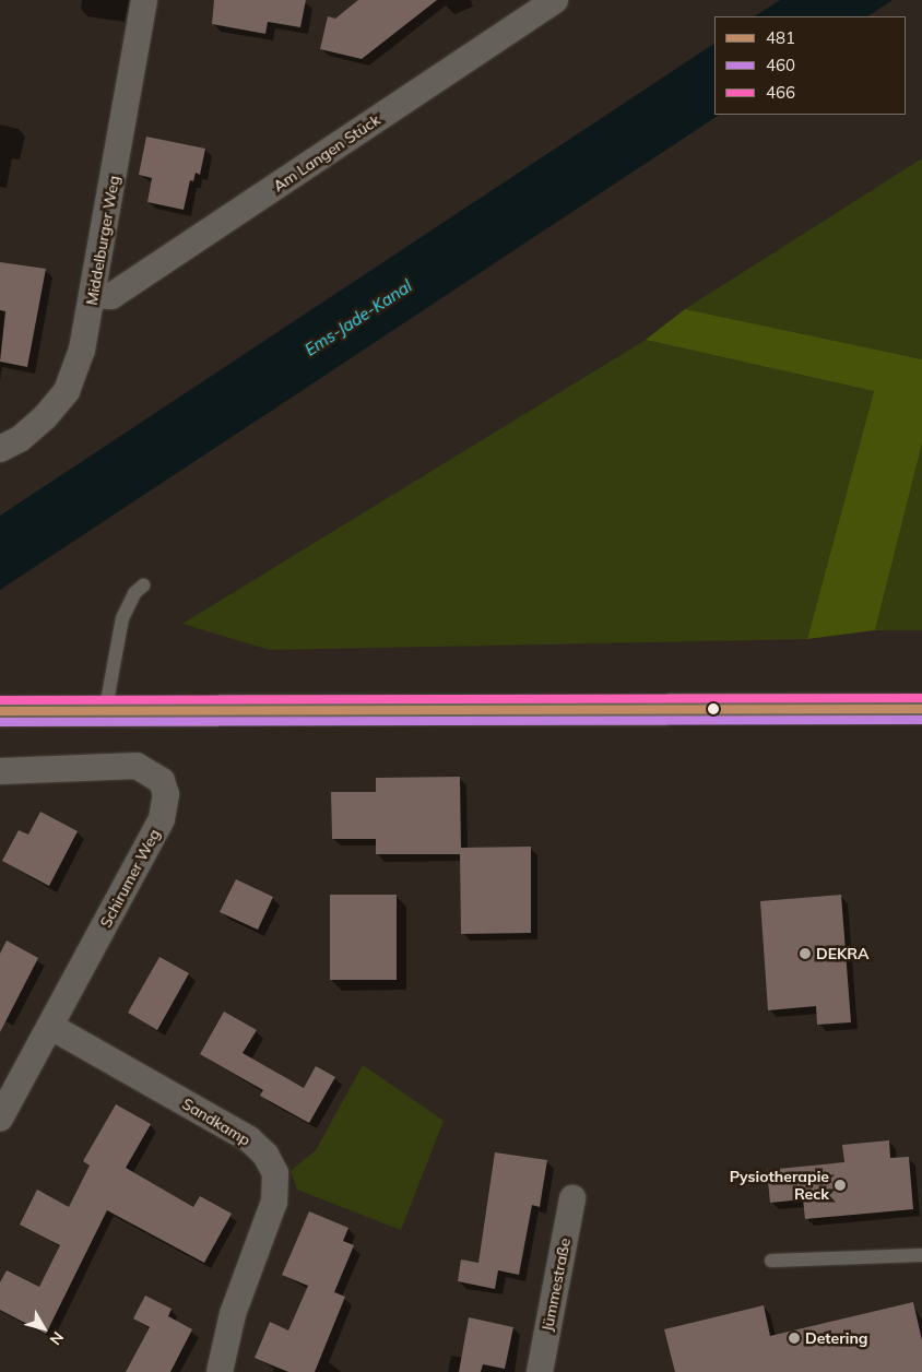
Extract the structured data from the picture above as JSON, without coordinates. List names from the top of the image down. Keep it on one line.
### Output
{"streets":{"street":["Am Langen Stück","Middelburger Weg","Schirumer Weg","Sandkamp","Jümmestraße"]},"crossings":[["Am Langen Stück","Middelburger Weg"],["Schirumer Weg","Sandkamp"]],"water":["Ems-Jade-Kanal"],"places":["DEKRA","Pysiotherapie Reck","Detering"],"lines":["transit line 466","transit line 481","transit line 460"],"legend":["481","460","466"],"north":"bottom right"}
